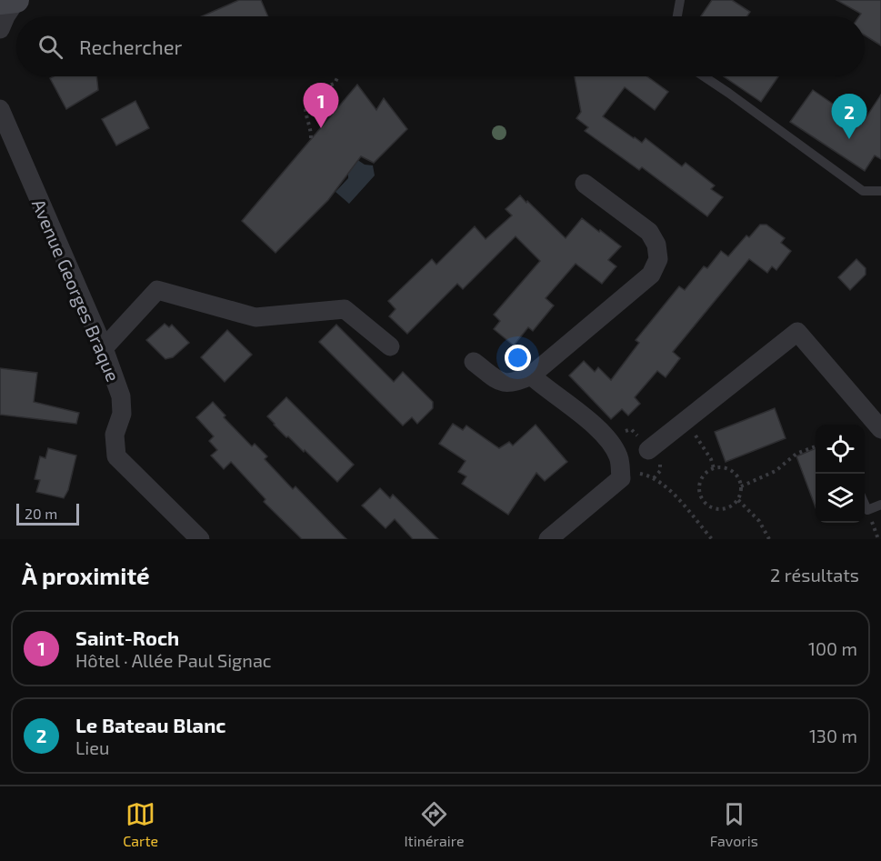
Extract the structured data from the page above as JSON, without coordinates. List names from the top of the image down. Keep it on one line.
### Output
{"streets":{"street":["Avenue Georges Braque"]},"scale_bar":"20 m","page":{"search":"Rechercher","pins":["1","2"],"scale":"20 m","heading":["À proximité","2 résultats"],"list":[{"mark":"1","name":"Saint-Roch","note":"Hôtel · Allée Paul Signac","value":"100 m"},{"mark":"2","name":"Le Bateau Blanc","note":"Lieu","value":"130 m"}],"nav":["Carte","Itinéraire","Favoris"]}}
